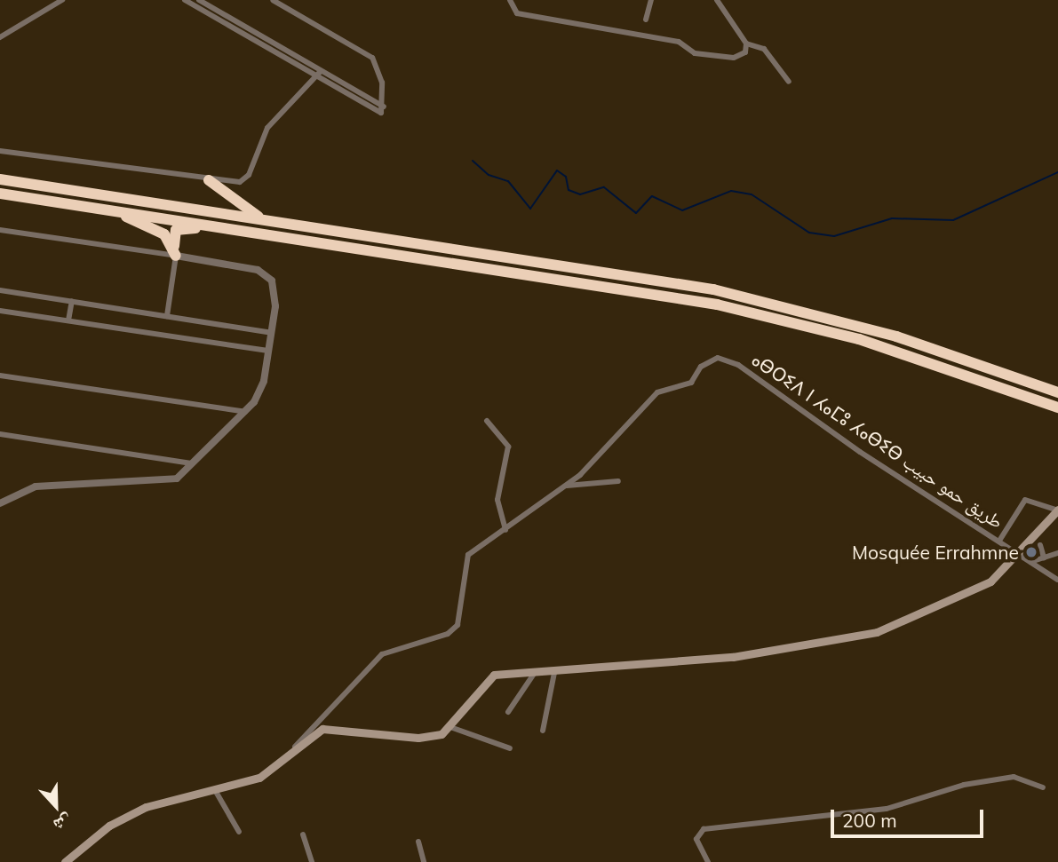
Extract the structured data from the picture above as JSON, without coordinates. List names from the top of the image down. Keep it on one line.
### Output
{"streets":{"street":["ⴰⴱⵔⵉⴷ ⵏ ⵃⴰⵎⵓ ⵃⴰⴱⵉⴱ طريق حمو حبيب"]},"places":["Mosquée Errahmne"],"scale_bar":"200 m","north":"bottom"}
